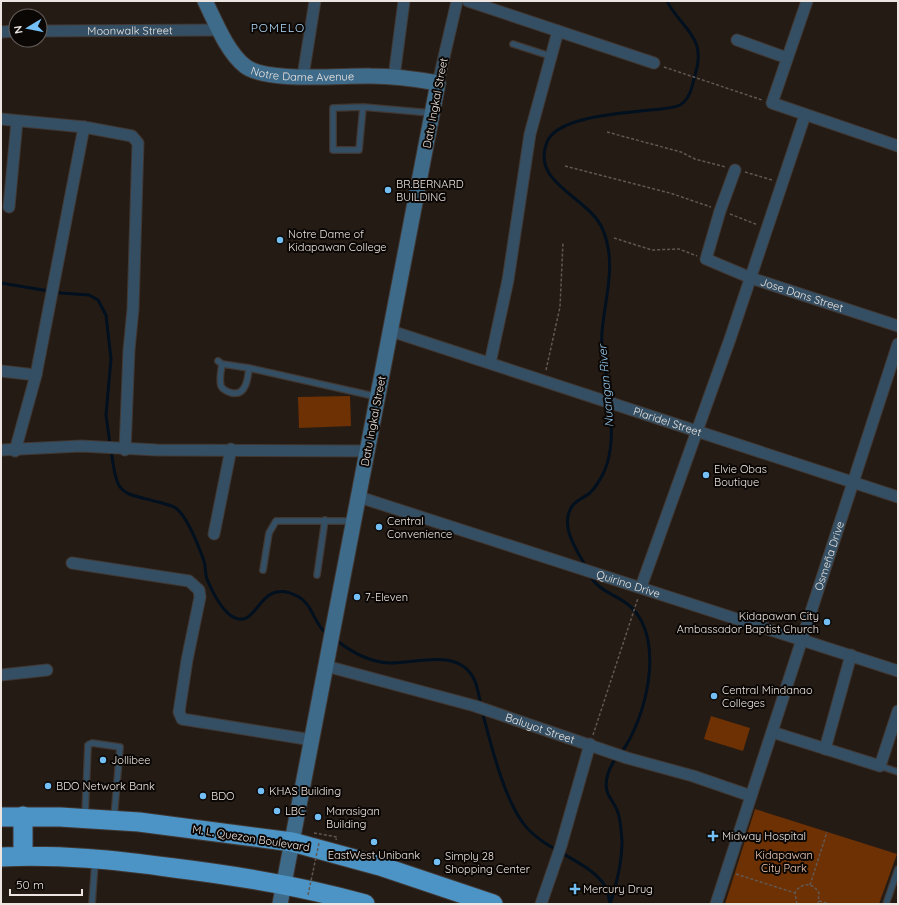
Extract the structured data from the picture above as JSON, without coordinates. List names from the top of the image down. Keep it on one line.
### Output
{"streets":{"highway":["M. L. Quezon Boulevard"],"street":["Moonwalk Street","Notre Dame Avenue","Datu Ingkal Street","Jose Dans Street","Plaridel Street","Osmeña Drive","Quirino Drive","Baluyot Street"]},"crossings":[["Moonwalk Street","Notre Dame Avenue"],["Notre Dame Avenue","Datu Ingkal Street"],["Datu Ingkal Street","Plaridel Street"],["Datu Ingkal Street","Quirino Drive"],["Datu Ingkal Street","Baluyot Street"],["Datu Ingkal Street","M. L. Quezon Boulevard"],["Plaridel Street","Osmeña Drive"],["Osmeña Drive","Quirino Drive"],["Osmeña Drive","Baluyot Street"]],"districts":["POMELO"],"water":["Nuangan River"],"parks":["Kidapawan City Park"],"places":{"other":["BR.BERNARD BUILDING","Notre Dame of Kidapawan College","Elvie Obas Boutique","Central Convenience","7-Eleven","Kidapawan City Ambassador Baptist Church","Central Mindanao Colleges","Jollibee","BDO Network Bank","KHAS Building","BDO","LBC","Marasigan Building","EastWest Unibank","Simply 28 Shopping Center"],"health":["Midway Hospital","Mercury Drug"]},"scale_bar":"50 m","north":"left"}
